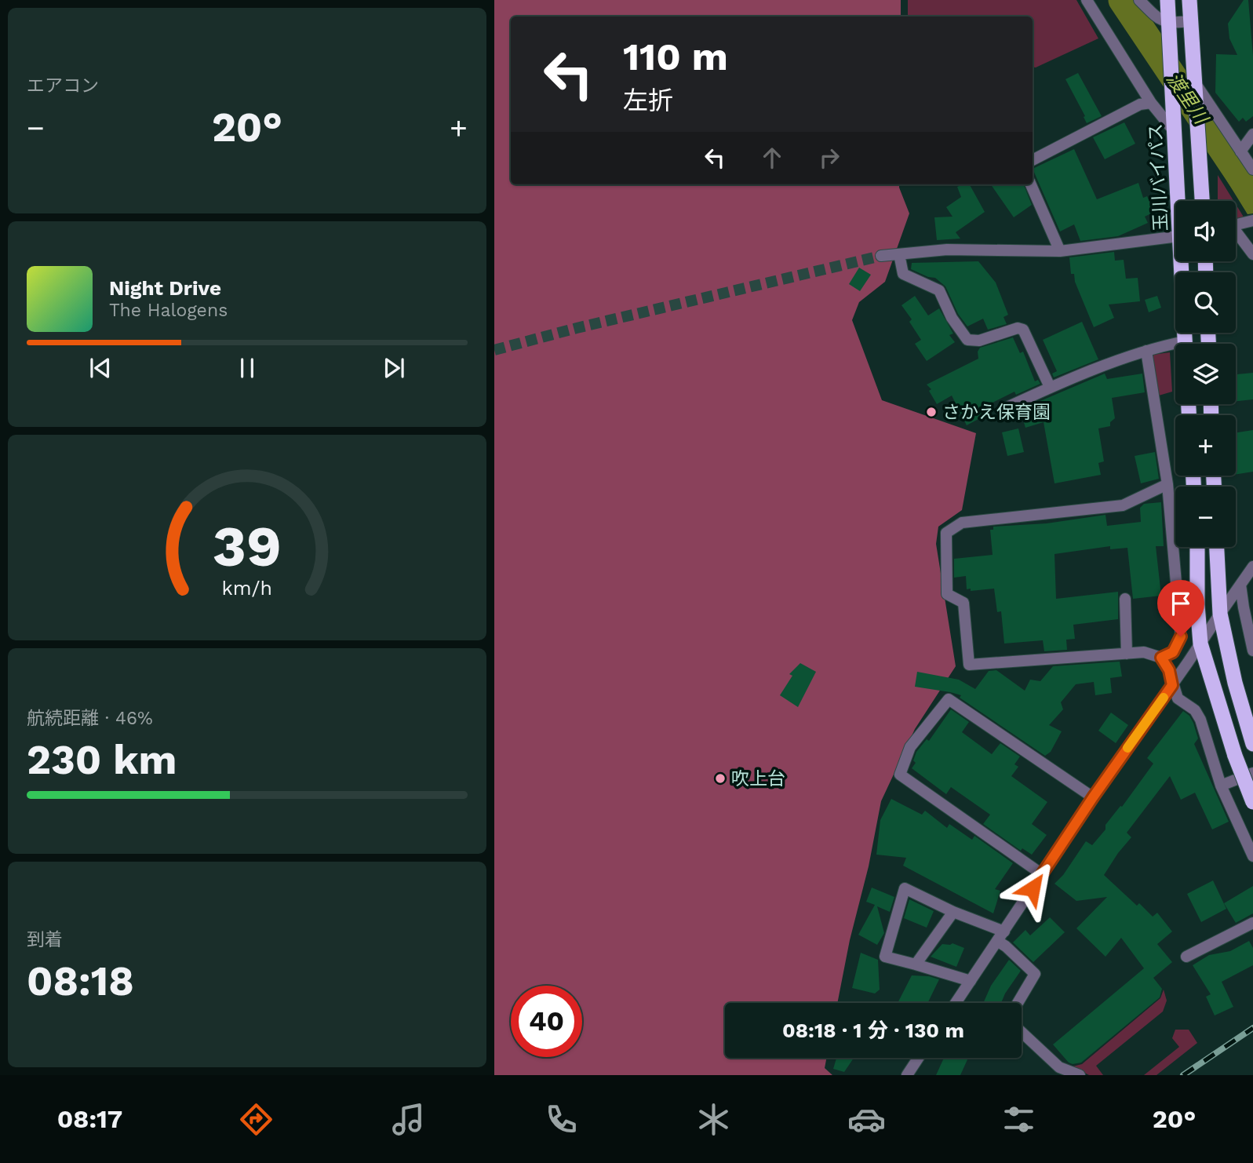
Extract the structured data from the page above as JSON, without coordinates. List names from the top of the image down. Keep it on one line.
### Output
{"streets":{"highway":["玉川バイパス"]},"water":["渡里川"],"places":["さかえ保育園","吹上台"],"page":{"tile":["エアコン",["航続距離 · 46%","230 km"],["到着","08:18"]],"turn":["110 m","左折"],"heat":["−","20°","+"],"map_buttons":["+","−"],"song":["Night Drive","The Halogens"],"limit":"40","trip":"08:18 · 1 分 · 130 m","tabs":["08:17","20°"],"gauge":["39","km/h"]}}
